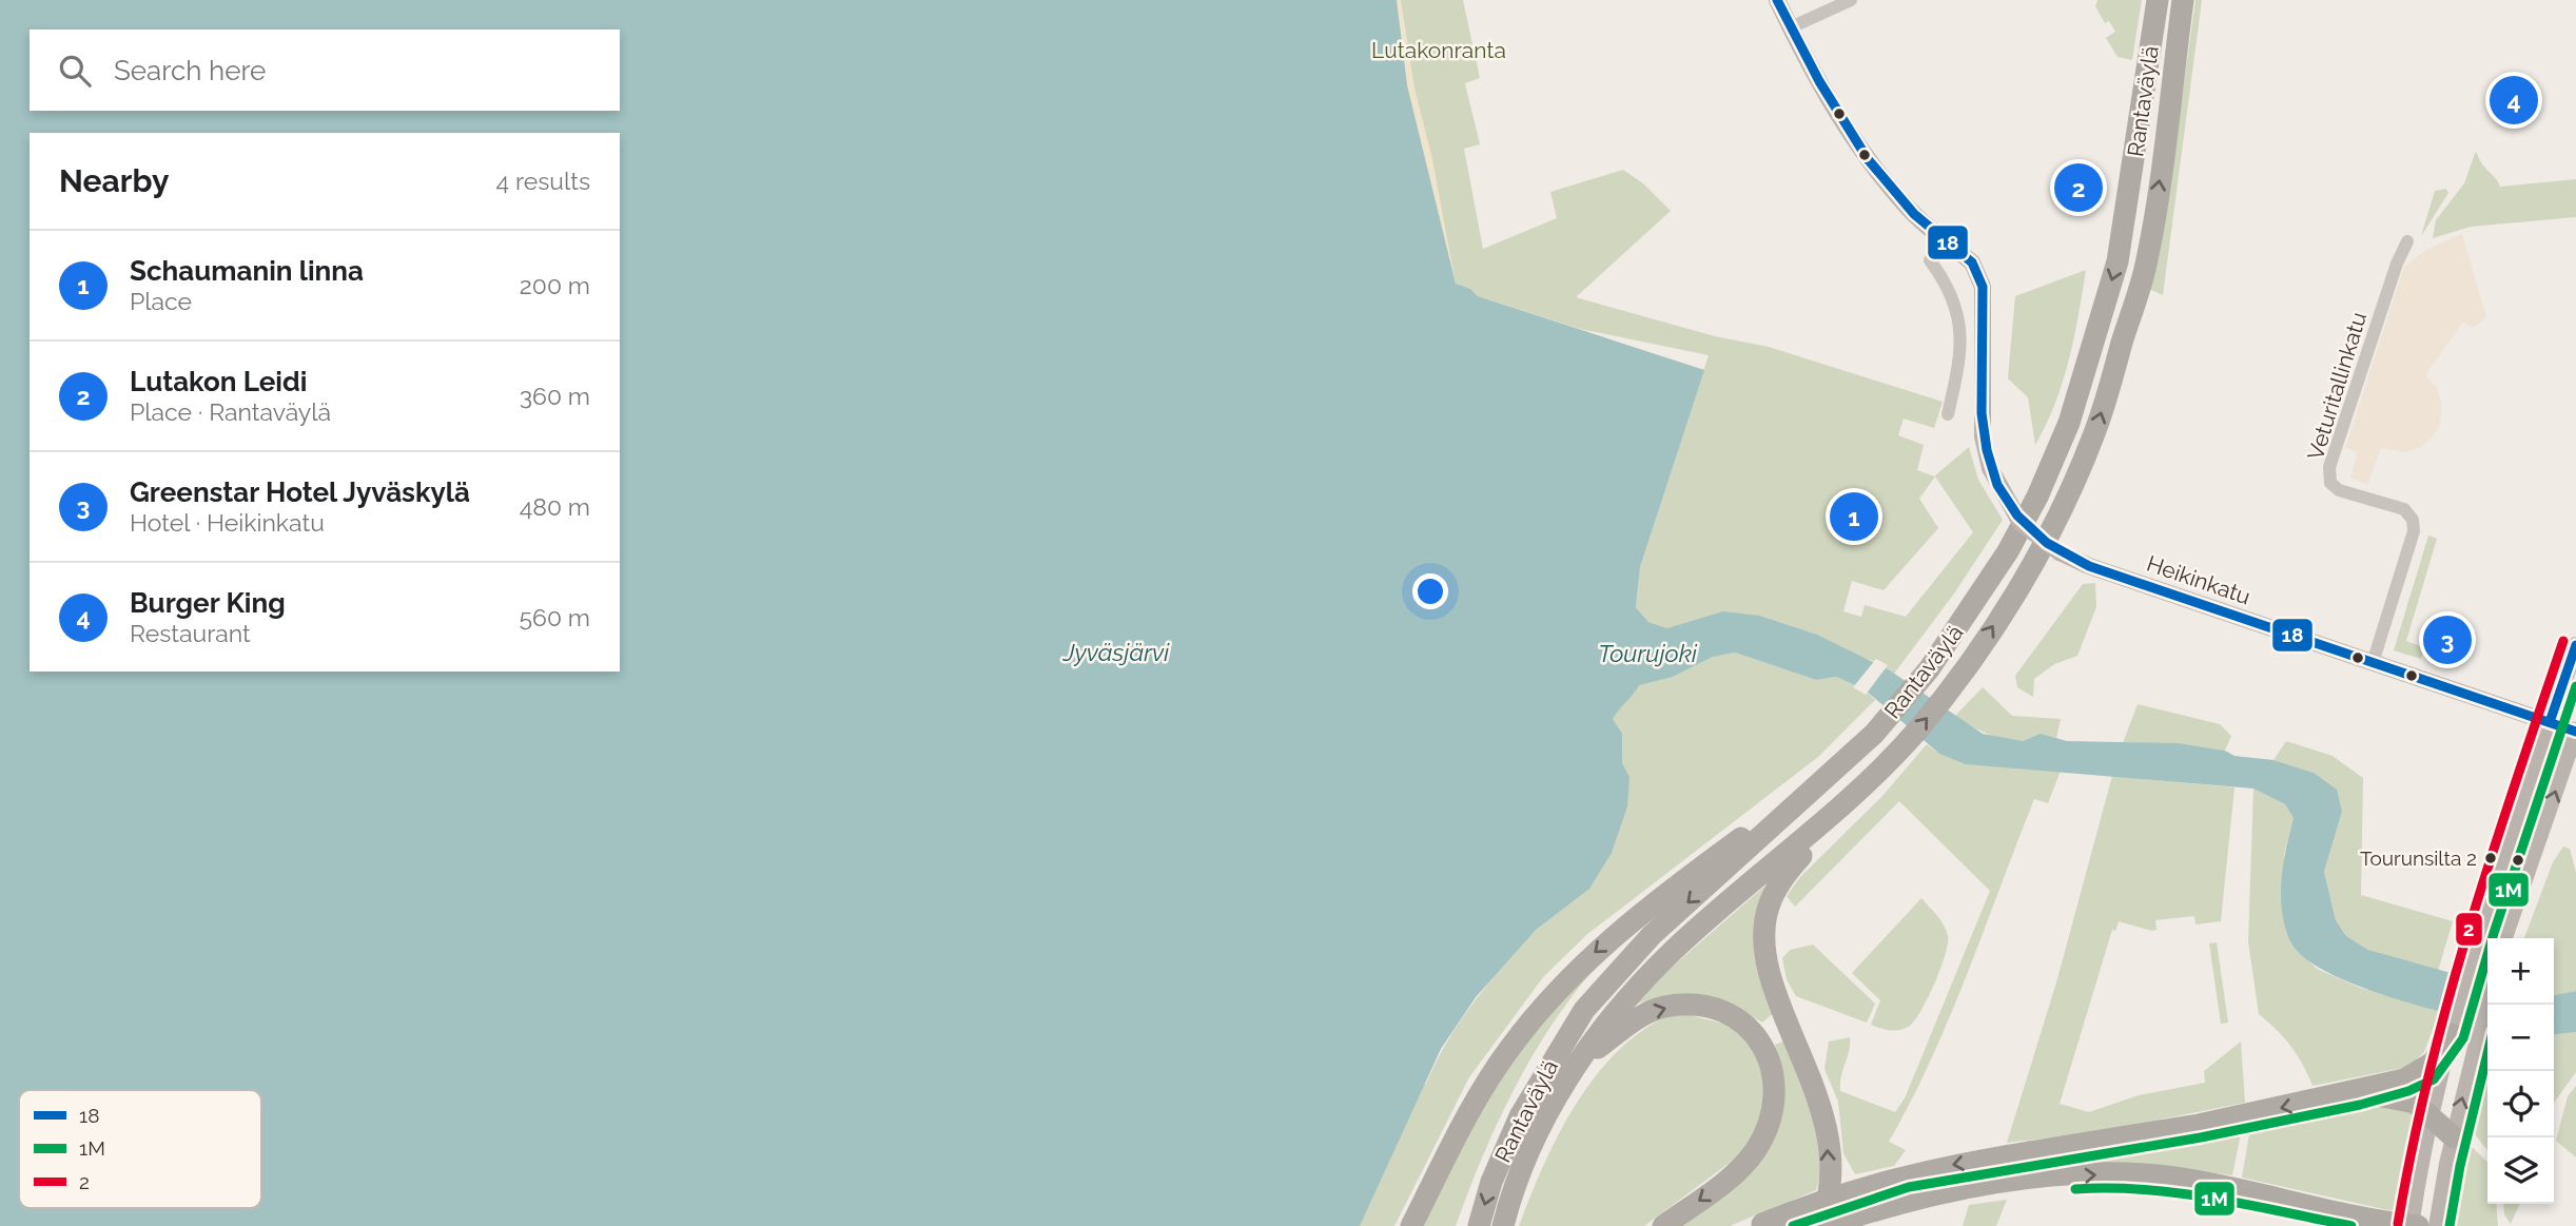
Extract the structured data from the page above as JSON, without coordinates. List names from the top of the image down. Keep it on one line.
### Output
{"streets":{"highway":["Rantaväylä"],"street":["Veturitallinkatu","Heikinkatu"]},"crossings":[["Veturitallinkatu","Heikinkatu"]],"water":["Jyväsjärvi","Tourujoki"],"parks":["Lutakonranta"],"places":["Tourunsilta 2"],"lines":["transit line 18","transit line 2","transit line 1M"],"legend":["18","1M","2"],"page":{"search":"Search here","pins":["4","2","1","3"],"heading":["Nearby","4 results"],"list":[{"mark":"1","name":"Schaumanin linna","note":"Place","value":"200 m"},{"mark":"2","name":"Lutakon Leidi","note":"Place · Rantaväylä","value":"360 m"},{"mark":"3","name":"Greenstar Hotel Jyväskylä","note":"Hotel · Heikinkatu","value":"480 m"},{"mark":"4","name":"Burger King","note":"Restaurant","value":"560 m"}],"map_buttons":["+","−"]}}
